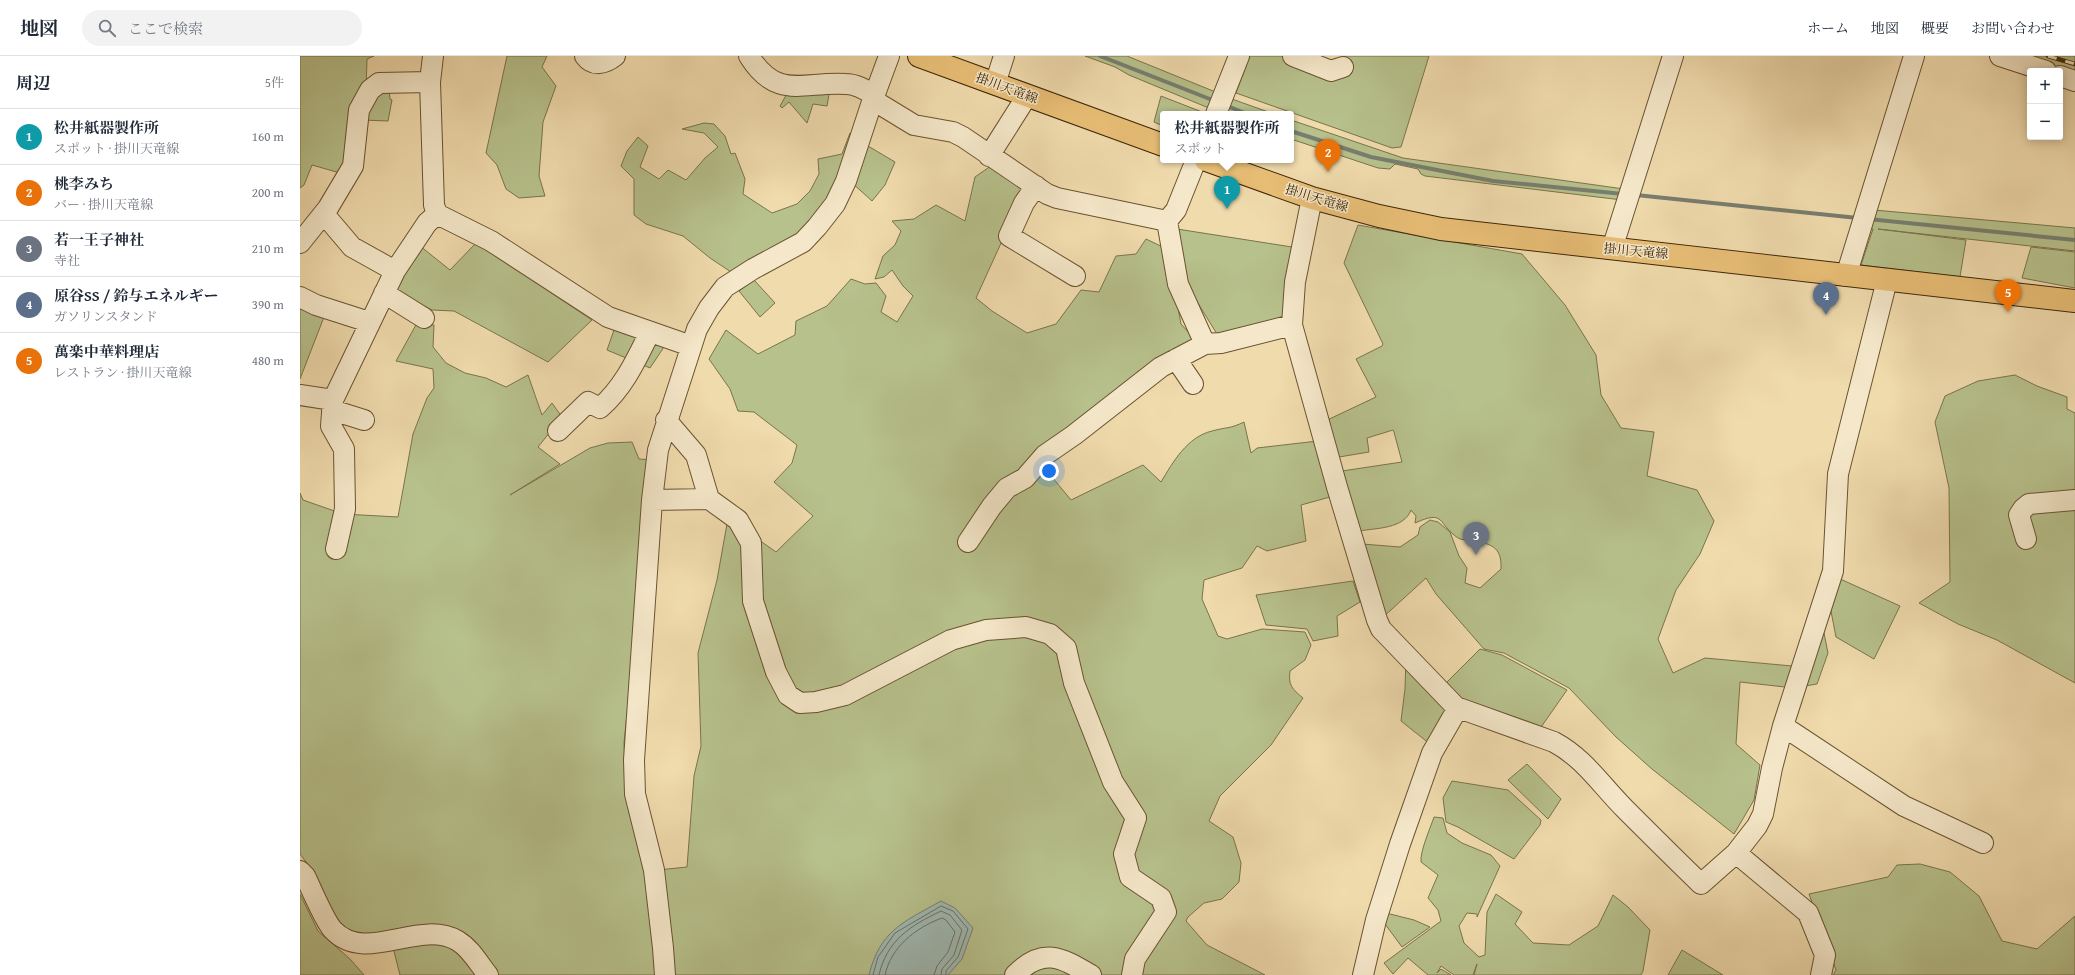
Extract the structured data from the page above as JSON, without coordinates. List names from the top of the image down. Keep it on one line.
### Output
{"streets":{"main road":["掛川天竜線"]},"page":{"header":"地図","search":"ここで検索","nav":["ホーム","地図","概要","お問い合わせ"],"heading":["周辺","5件"],"map_buttons":["+","−"],"list":[{"mark":"1","name":"松井紙器製作所","note":"スポット · 掛川天竜線","value":"160 m"},{"mark":"2","name":"桃李みち","note":"バー · 掛川天竜線","value":"200 m"},{"mark":"3","name":"若一王子神社","note":"寺社","value":"210 m"},{"mark":"4","name":"原谷SS / 鈴与エネルギー","note":"ガソリンスタンド","value":"390 m"},{"mark":"5","name":"萬楽中華料理店","note":"レストラン · 掛川天竜線","value":"480 m"}],"popup":["松井紙器製作所","スポット"],"pins":["2","1","5","4","3"]}}
